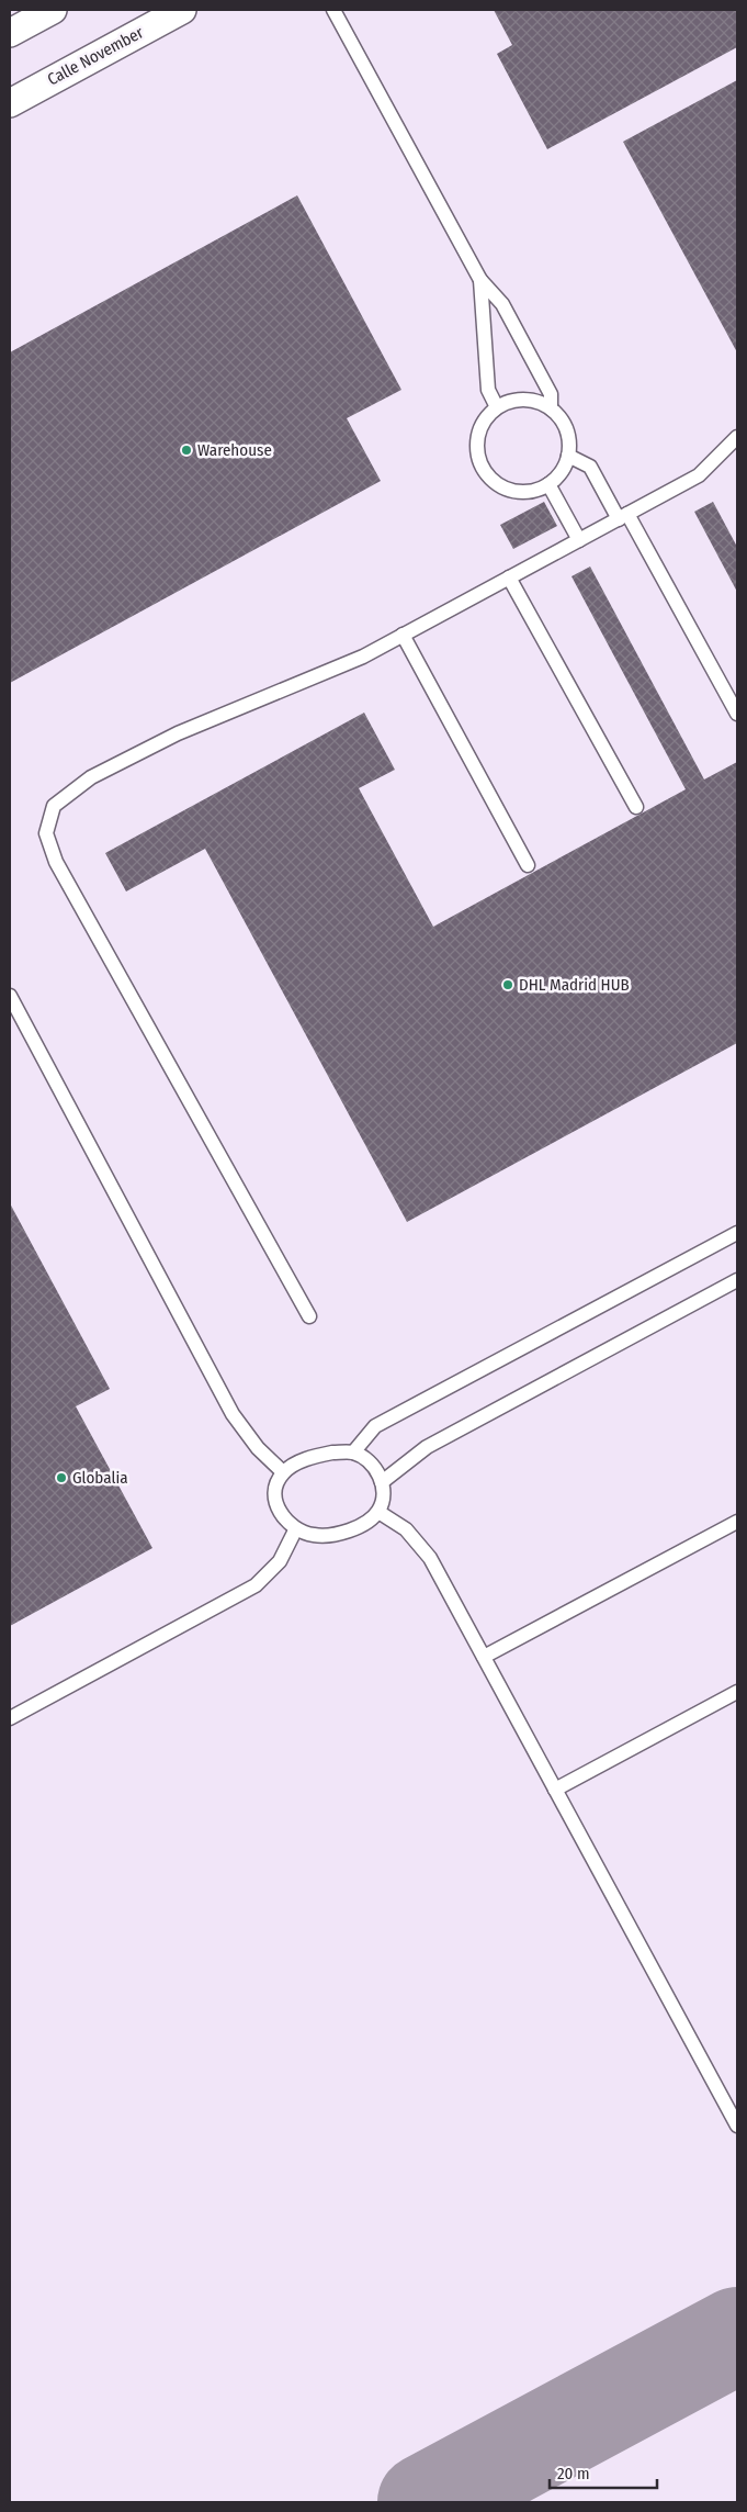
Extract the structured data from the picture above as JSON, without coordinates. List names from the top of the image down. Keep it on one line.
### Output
{"streets":{"street":["Calle November"]},"places":["Warehouse","DHL Madrid HUB","Globalia"],"scale_bar":"20 m"}
